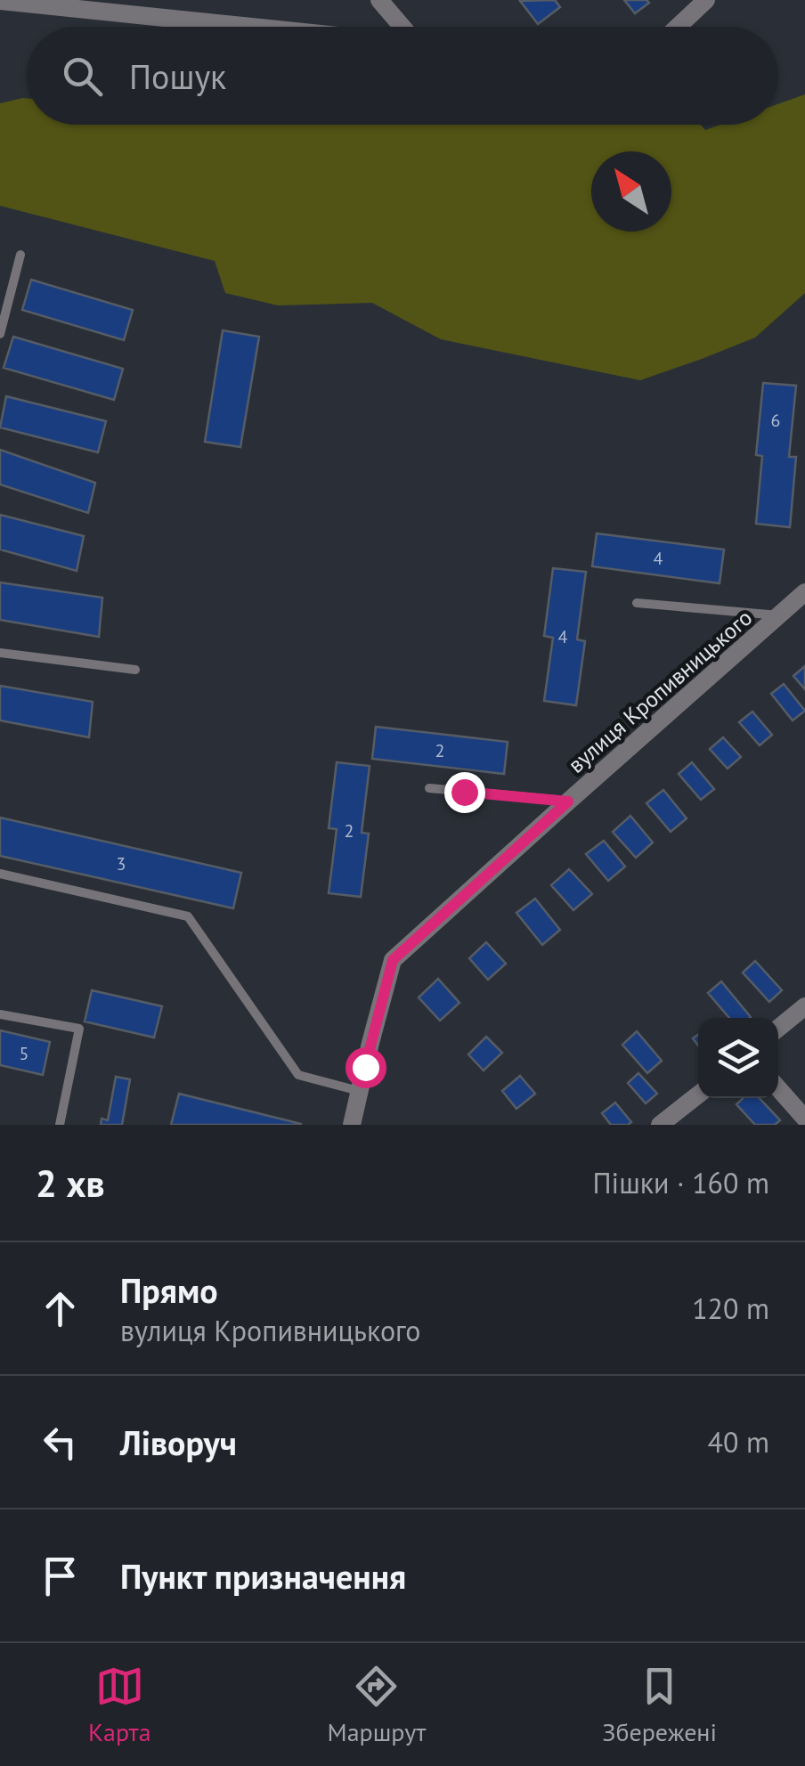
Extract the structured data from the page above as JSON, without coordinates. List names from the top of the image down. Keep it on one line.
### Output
{"streets":{"street":["вулиця Кропивницького"]},"house_numbers":["6","4","4","2","2","3","5"],"north":"top left","page":{"search":"Пошук","heading":["2 хв","Пішки · 160 m"],"list":[["Прямо","вулиця Кропивницького","120 m"],["Ліворуч","40 m"],"Пункт призначення"],"nav":["Карта","Маршрут","Збережені"]}}
